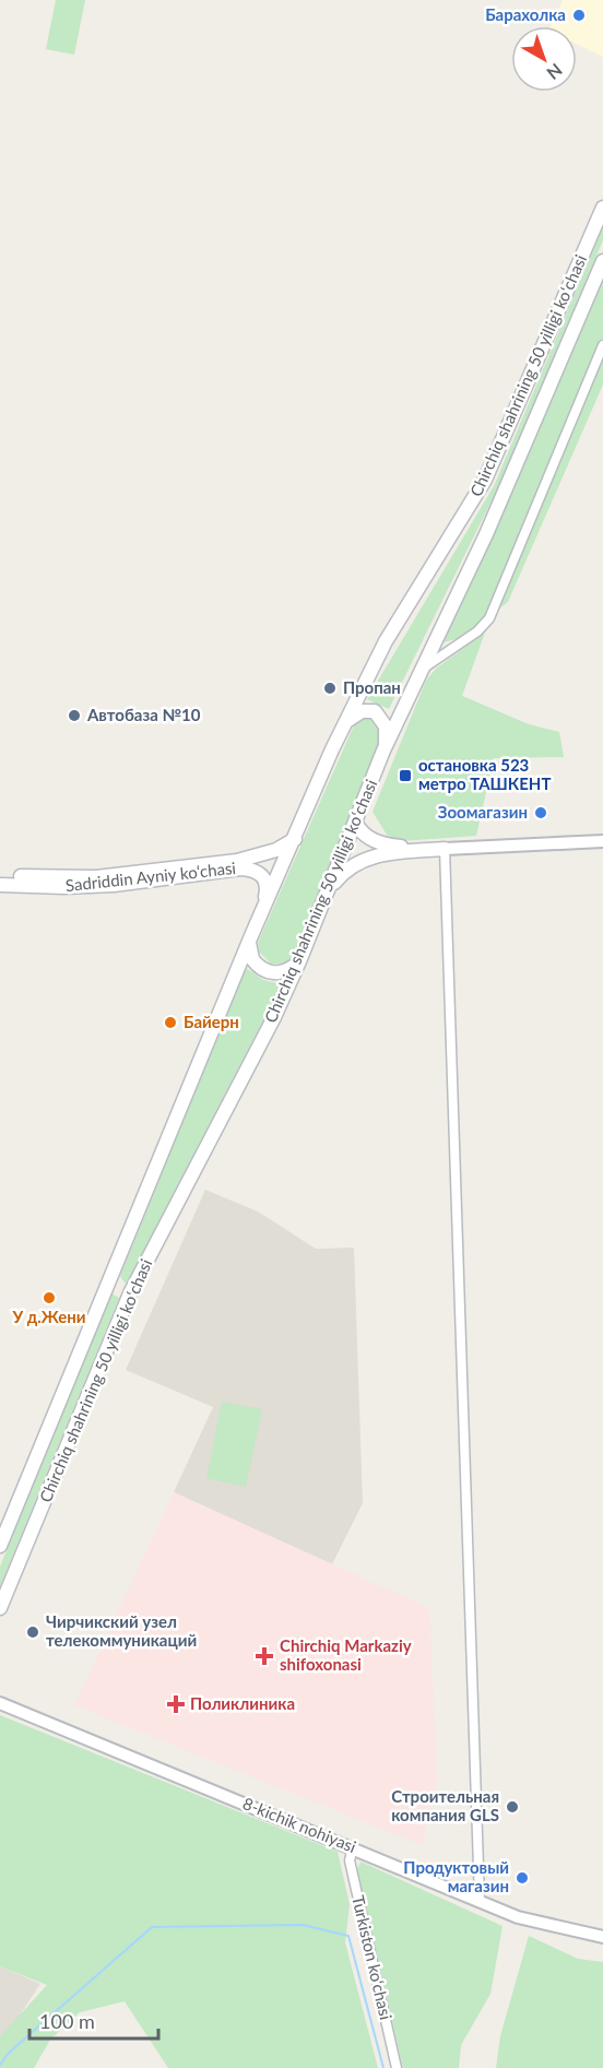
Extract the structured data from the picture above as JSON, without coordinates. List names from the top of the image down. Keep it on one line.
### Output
{"streets":{"main road":["Chirchiq shahrining 50 yilligi koʻchasi","Sadriddin Ayniy ko‘chasi"],"street":["8-kichik nohiyasi","Turkiston ko‘chasi"]},"crossings":[["Chirchiq shahrining 50 yilligi koʻchasi","Sadriddin Ayniy ko‘chasi"],["8-kichik nohiyasi","Turkiston ko‘chasi"]],"places":{"other":["Барахолка","Пропан","Автобаза №10","Зоомагазин","Байерн","У д.Жени","Чирчикский узел телекоммуникаций","Строительная компания GLS","Продуктовый магазин"],"transit":["остановка 523 метро ТАШКЕНТ"],"health":["Chirchiq Markaziy shifoxonasi","Поликлиника"]},"scale_bar":"100 m","north":"bottom right"}
